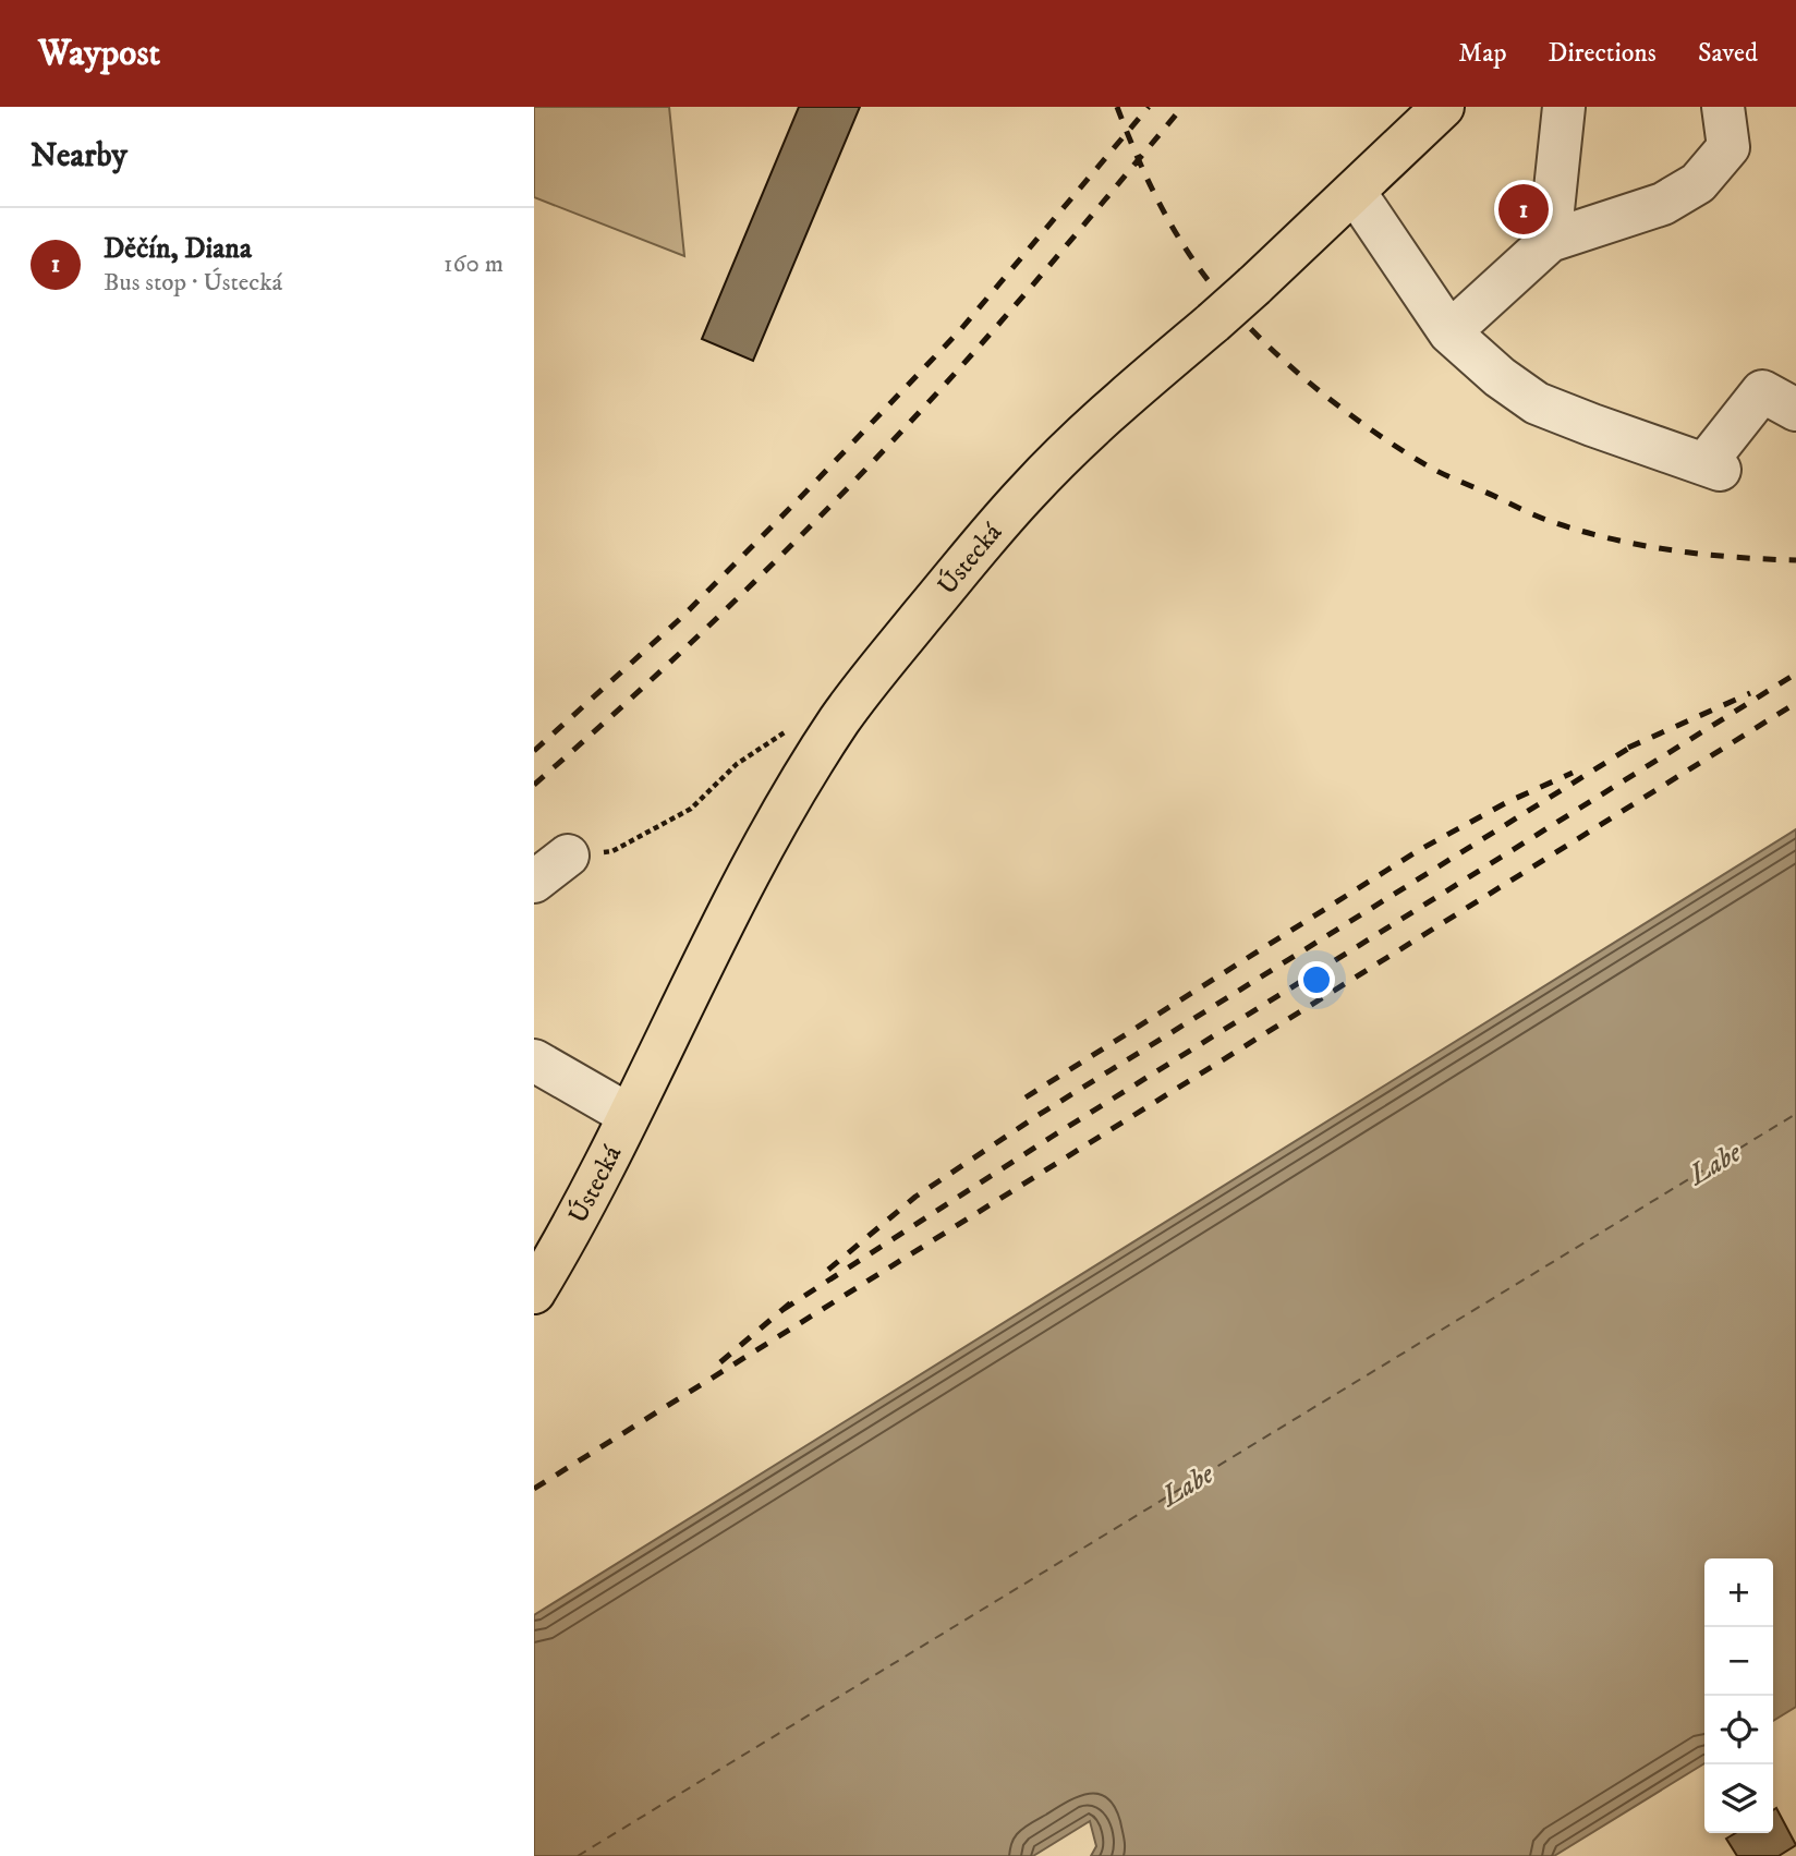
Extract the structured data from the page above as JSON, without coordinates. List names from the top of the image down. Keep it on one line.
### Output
{"streets":{"main road":["Ústecká"]},"water":["Labe"],"page":{"header":"Waypost","nav":["Map","Directions","Saved"],"heading":"Nearby","pins":"1","list":[{"mark":"1","name":"Děčín, Diana","note":"Bus stop · Ústecká","value":"160 m"}],"map_buttons":["+","−"]}}
